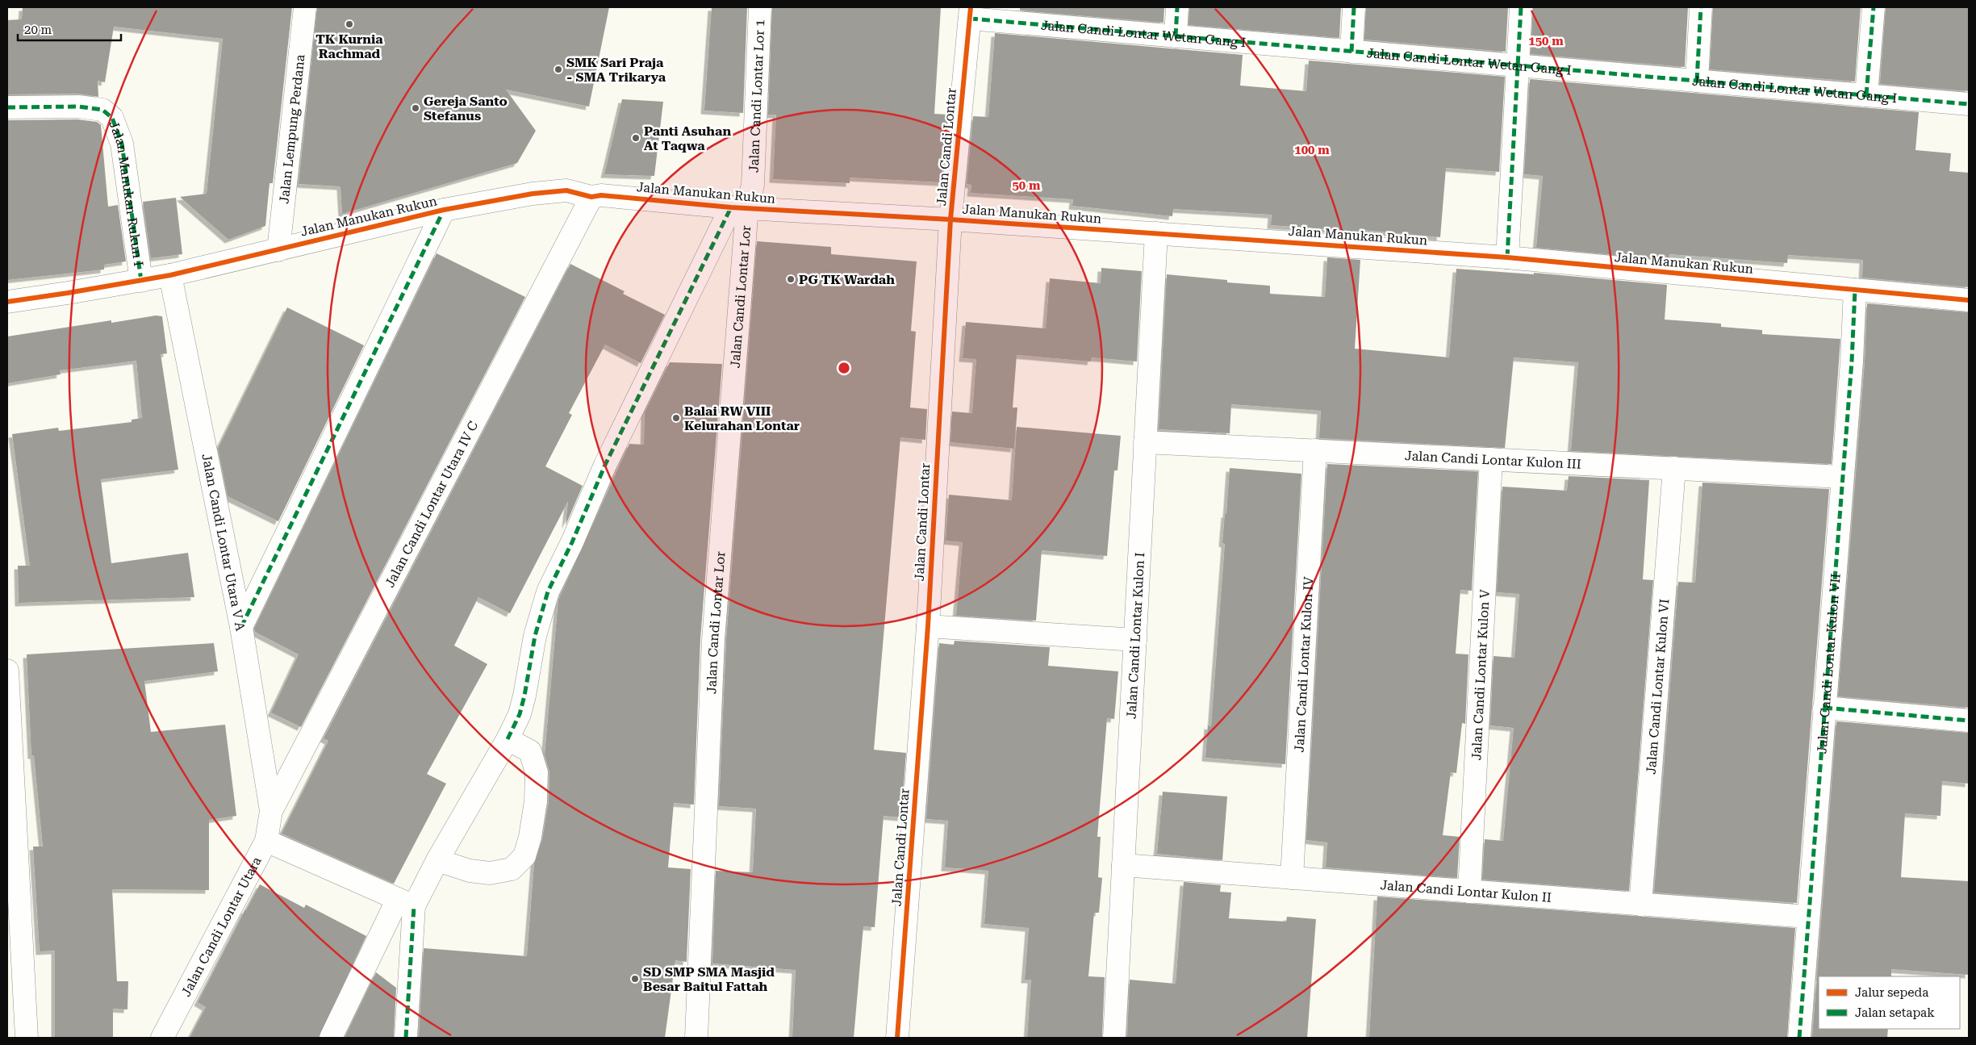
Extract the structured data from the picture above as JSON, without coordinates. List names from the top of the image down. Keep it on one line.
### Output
{"streets":{"street":["Jalan Candi Lontar Wetan Gang I","Jalan Candi Lontar Lor 1","Jalan Lempung Perdana","Jalan Candi Lontar","Jalan Manukan Rukun","Jalan Manukan Rukun I","Jalan Candi Lontar Lor","Jalan Candi Lontar Kulon III","Jalan Candi Lontar Utara IV C","Jalan Candi Lontar Utara V A","Jalan Candi Lontar Kulon I","Jalan Candi Lontar Kulon IV","Jalan Candi Lontar Kulon VII","Jalan Candi Lontar Kulon V","Jalan Candi Lontar Kulon VI","Jalan Candi Lontar Kulon II","Jalan Candi Lontar Utara"]},"crossings":[["Jalan Candi Lontar Wetan Gang I","Jalan Candi Lontar"],["Jalan Candi Lontar Lor 1","Jalan Manukan Rukun"],["Jalan Candi Lontar Lor 1","Jalan Candi Lontar Lor"],["Jalan Lempung Perdana","Jalan Manukan Rukun"],["Jalan Candi Lontar","Jalan Manukan Rukun"],["Jalan Manukan Rukun","Jalan Manukan Rukun I"],["Jalan Manukan Rukun","Jalan Candi Lontar Lor"],["Jalan Manukan Rukun","Jalan Candi Lontar Utara IV C"],["Jalan Manukan Rukun","Jalan Candi Lontar Utara V A"],["Jalan Manukan Rukun","Jalan Candi Lontar Kulon I"],["Jalan Manukan Rukun","Jalan Candi Lontar Kulon VII"],["Jalan Candi Lontar Kulon III","Jalan Candi Lontar Kulon I"],["Jalan Candi Lontar Kulon III","Jalan Candi Lontar Kulon IV"],["Jalan Candi Lontar Kulon III","Jalan Candi Lontar Kulon VII"],["Jalan Candi Lontar Kulon III","Jalan Candi Lontar Kulon V"],["Jalan Candi Lontar Kulon III","Jalan Candi Lontar Kulon VI"],["Jalan Candi Lontar Utara IV C","Jalan Candi Lontar Utara V A"],["Jalan Candi Lontar Utara IV C","Jalan Candi Lontar Utara"],["Jalan Candi Lontar Utara V A","Jalan Candi Lontar Utara"],["Jalan Candi Lontar Kulon I","Jalan Candi Lontar Kulon II"],["Jalan Candi Lontar Kulon IV","Jalan Candi Lontar Kulon II"],["Jalan Candi Lontar Kulon VII","Jalan Candi Lontar Kulon II"],["Jalan Candi Lontar Kulon V","Jalan Candi Lontar Kulon II"],["Jalan Candi Lontar Kulon VI","Jalan Candi Lontar Kulon II"]],"places":["TK Kurnia Rachmad","SMK Sari Praja - SMA Trikarya","Gereja Santo Stefanus","Panti Asuhan At Taqwa","PG TK Wardah","Balai RW VIII Kelurahan Lontar","SD SMP SMA Masjid Besar Baitul Fattah"],"legend":["Jalur sepeda","Jalan setapak"],"scale_bar":"20 m","rings":["150 m","100 m","50 m"]}
